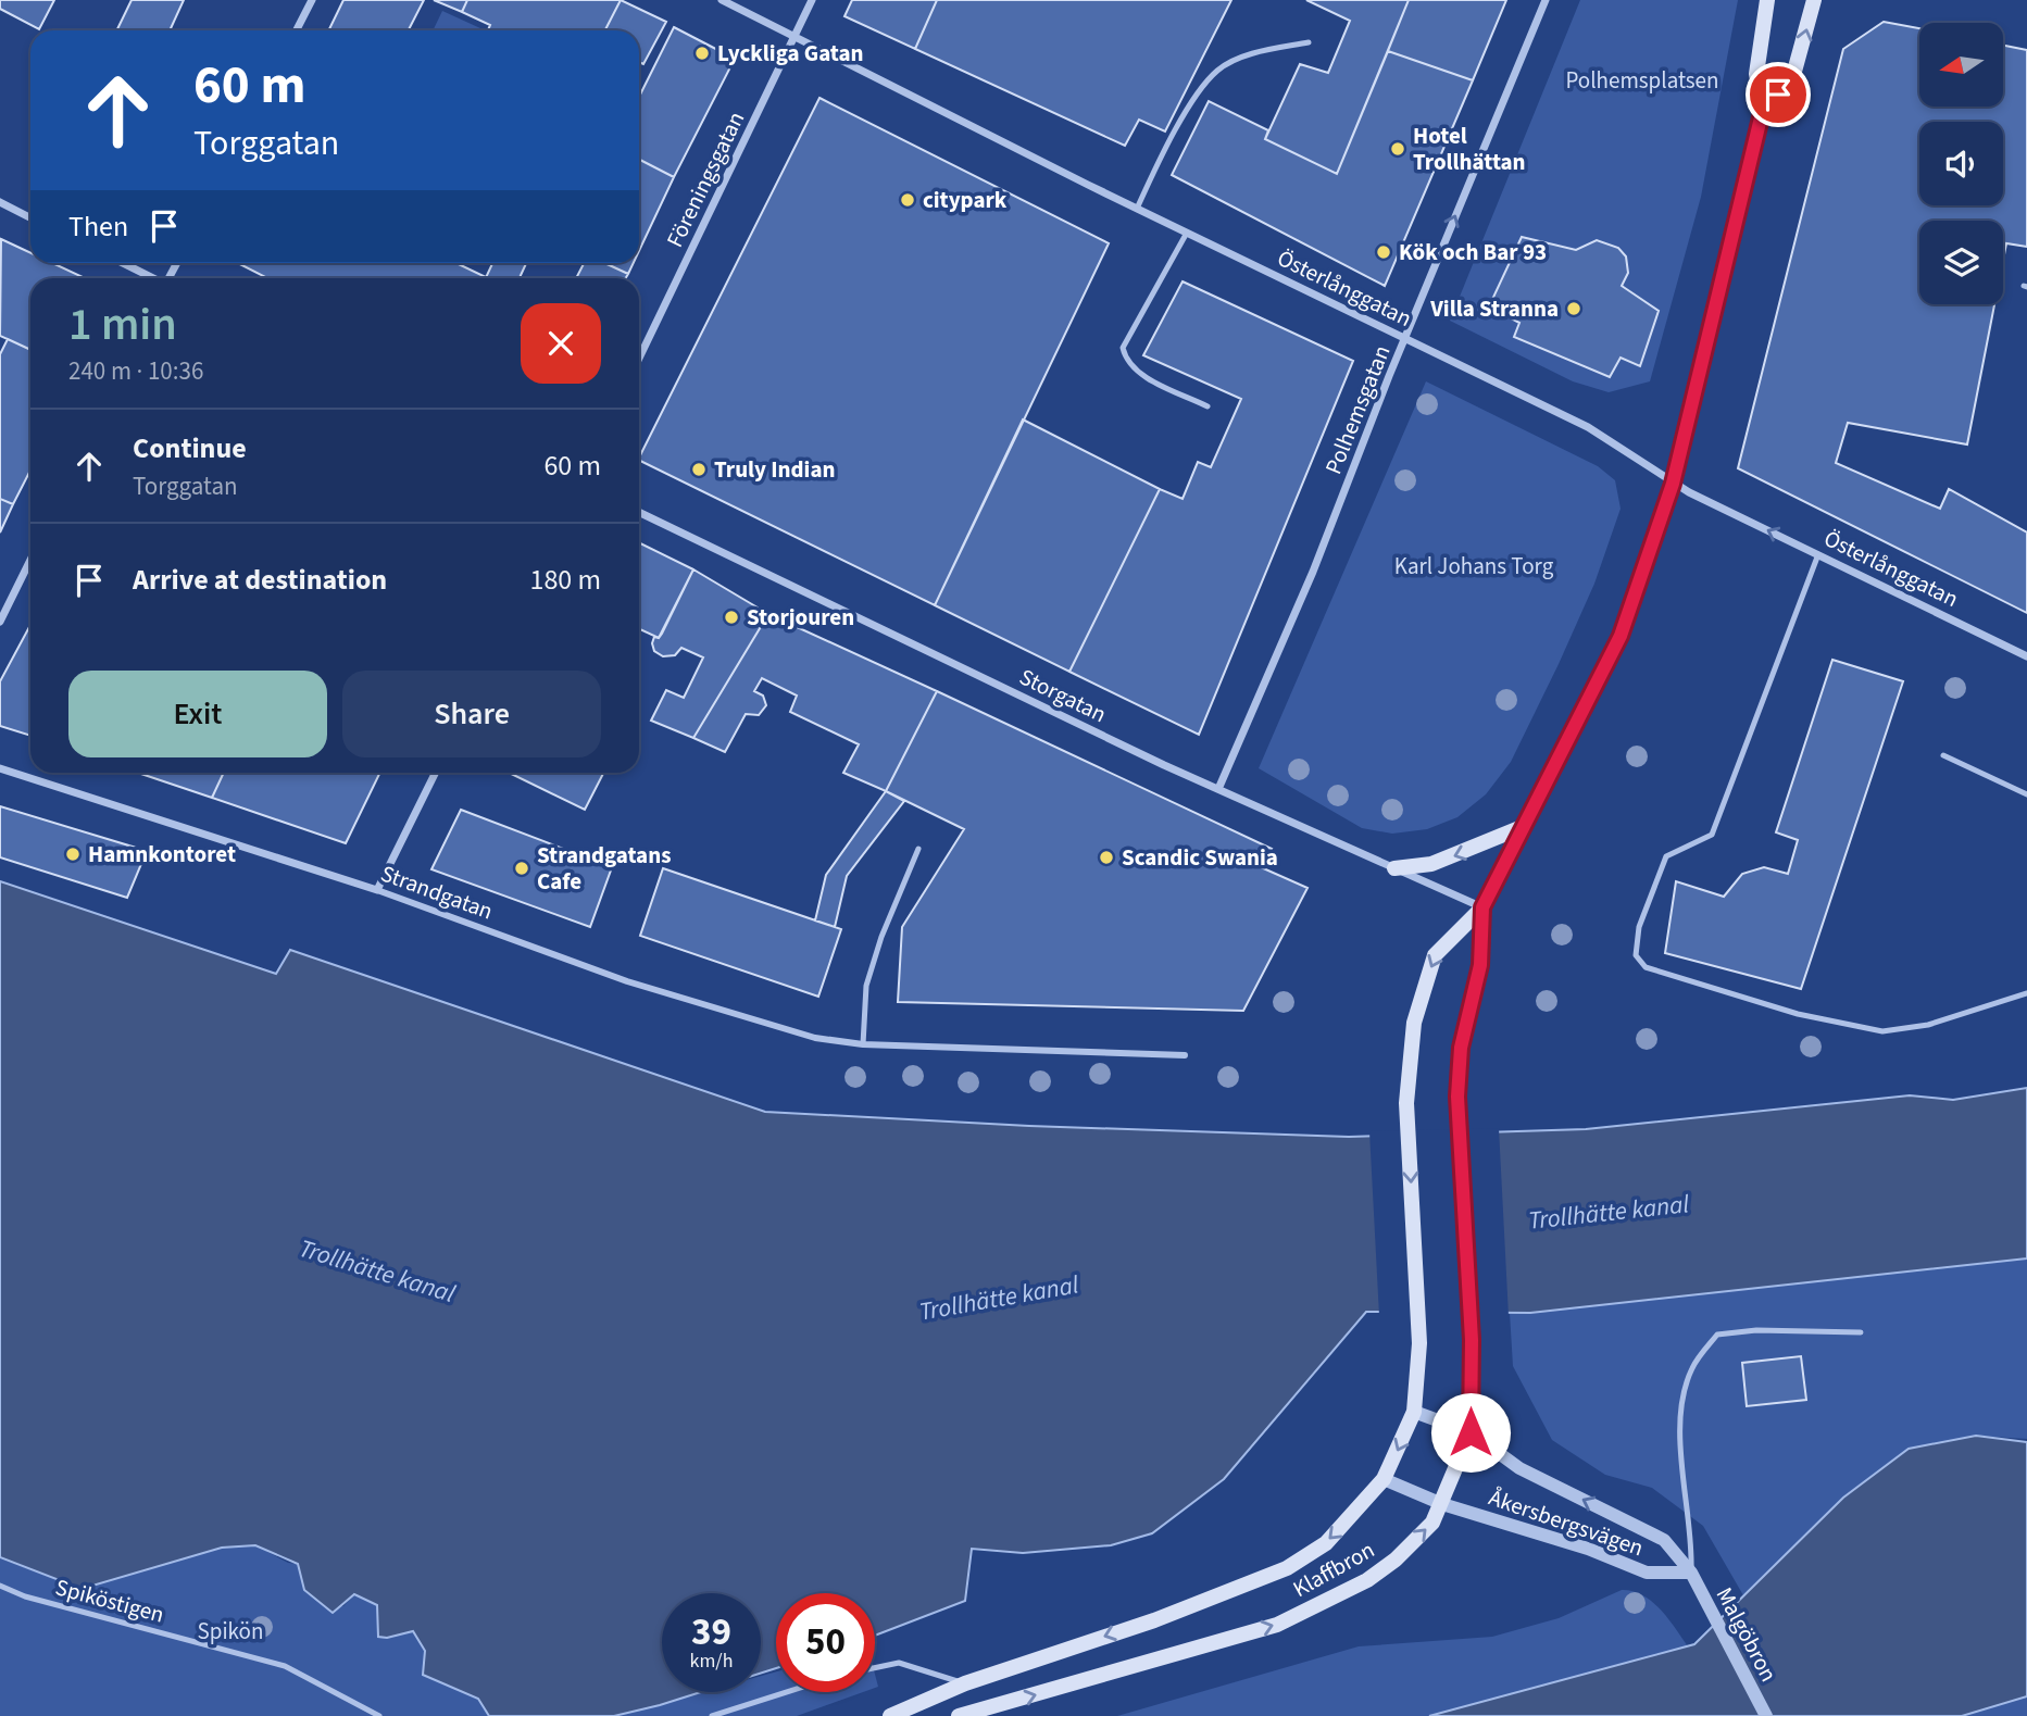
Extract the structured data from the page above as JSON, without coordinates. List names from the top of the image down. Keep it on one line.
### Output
{"streets":{"main road":["Klaffbron"],"street":["Föreningsgatan","Österlånggatan","Polhemsgatan","Storgatan","Strandgatan","Åkersbergsvägen","Malgöbron"],"lane":["Spiköstigen"]},"crossings":[["Föreningsgatan","Österlånggatan"],["Österlånggatan","Polhemsgatan"],["Polhemsgatan","Storgatan"],["Storgatan","Klaffbron"],["Åkersbergsvägen","Klaffbron"],["Åkersbergsvägen","Malgöbron"]],"one_way":["Polhemsgatan"],"water":["Trollhätte kanal"],"parks":["Polhemsplatsen","Karl Johans Torg","Spikön"],"places":["Lyckliga Gatan","Hotel Trollhättan","citypark","Kök och Bar 93","Villa Stranna","Truly Indian","Storjouren","Hamnkontoret","Scandic Swania","Strandgatans Cafe"],"north":"left","page":{"turn":["60 m","Torggatan"],"then":"Then","heading":["1 min","240 m · 10:36"],"list":[{"name":"Continue","note":"Torggatan","value":"60 m"},{"name":"Arrive at destination","value":"180 m"}],"buttons":["Exit","Share"],"speed":"39 km/h","limit":"50"}}
